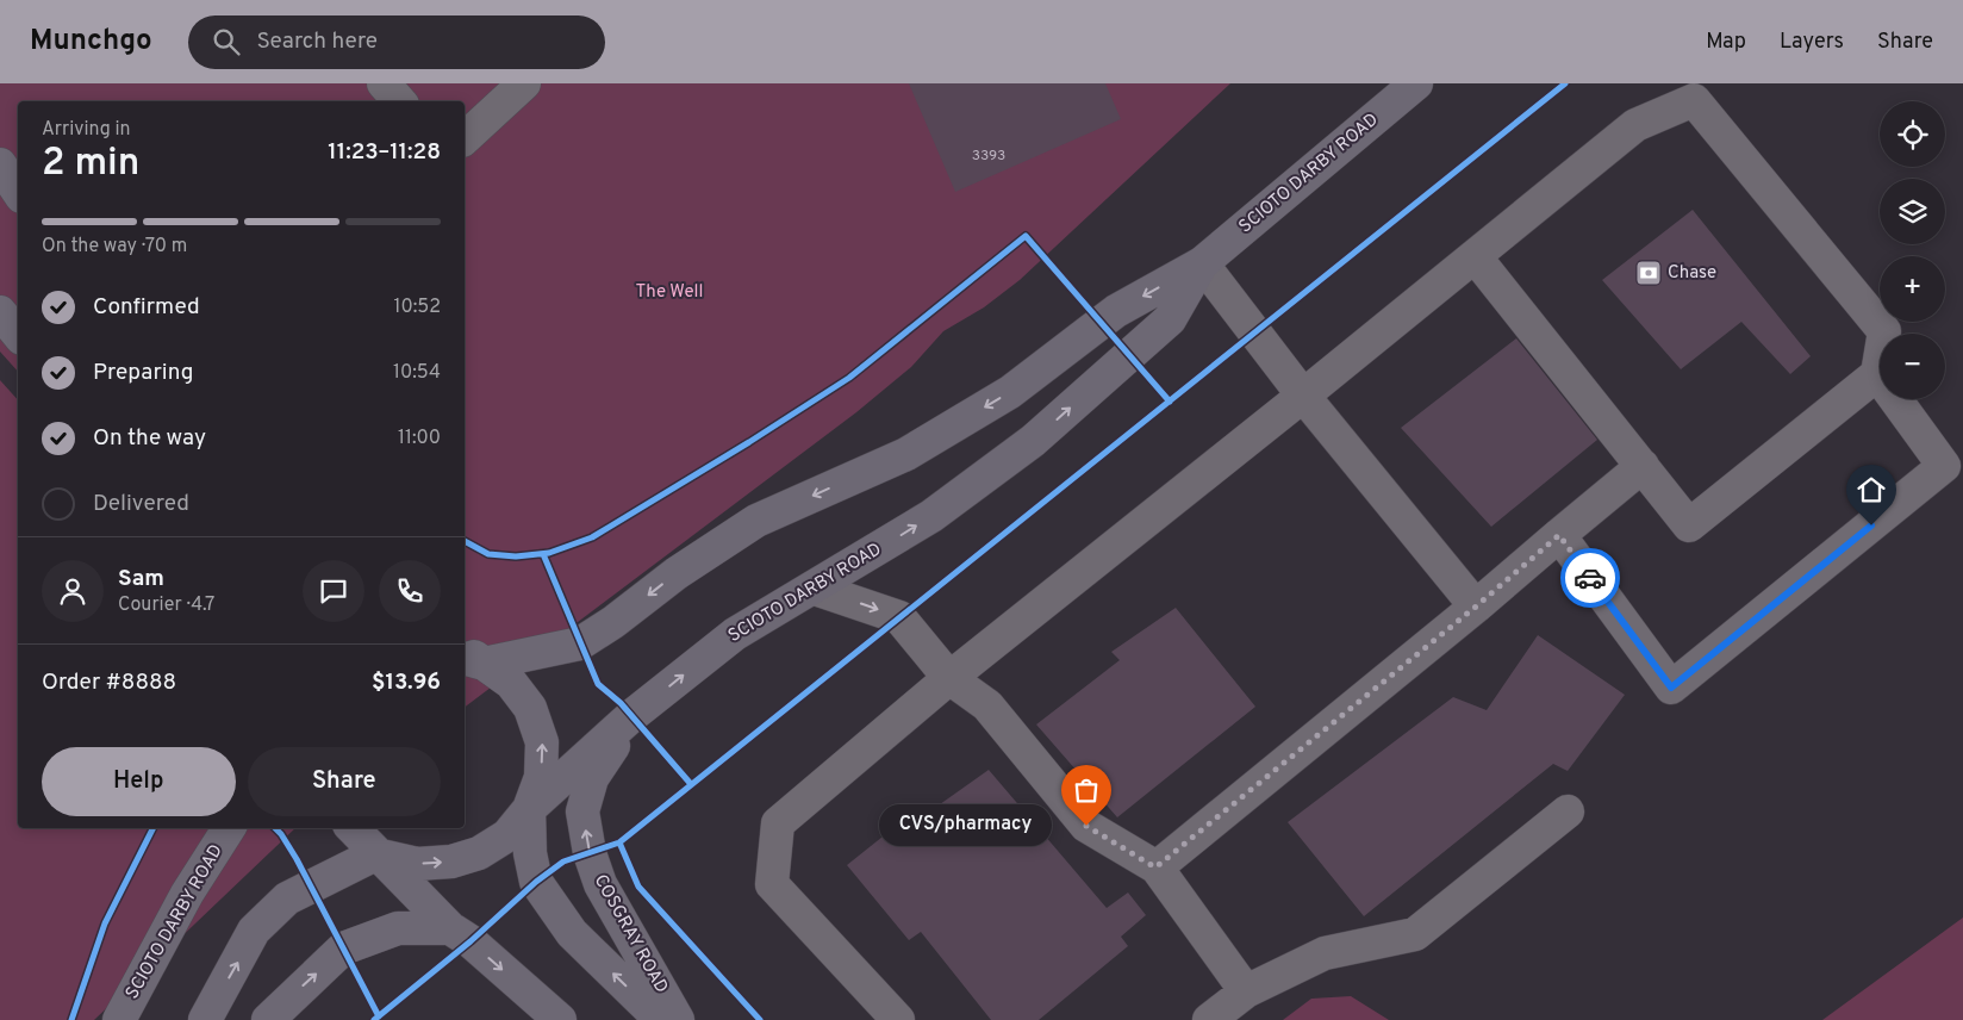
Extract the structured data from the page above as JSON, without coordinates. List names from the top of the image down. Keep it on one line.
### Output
{"streets":{"main road":["SCIOTO DARBY ROAD","COSGRAY ROAD"]},"crossings":[["SCIOTO DARBY ROAD","COSGRAY ROAD"]],"one_way":["COSGRAY ROAD"],"parks":["The Well"],"places":{"bank":["Chase"],"other":["CVS/pharmacy"]},"house_numbers":["3393"],"page":{"header":"Munchgo","search":"Search here","nav":["Map","Layers","Share"],"map_buttons":["+","−"],"heading":["2 min","Arriving in","11:23–11:28"],"panel":["Sam","Courier · 4.7","Order #8888","$13.96"],"bar":"On the way · 70 m","list":[["Confirmed","10:52"],["Preparing","10:54"],["On the way","11:00"],"Delivered"],"buttons":["Help","Share"],"bubble":"CVS/pharmacy"}}
